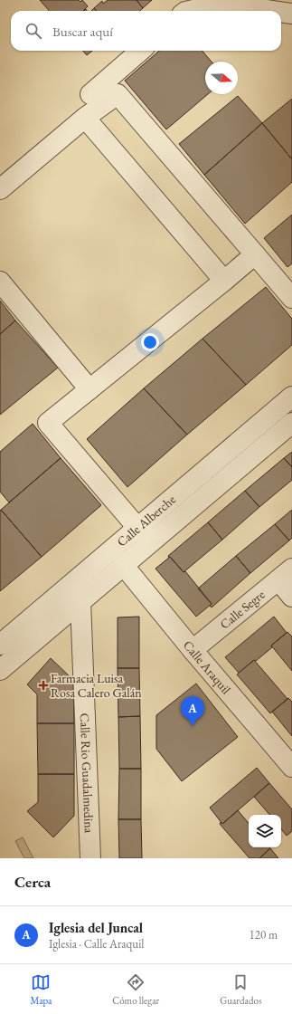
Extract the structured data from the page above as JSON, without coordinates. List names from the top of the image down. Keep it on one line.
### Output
{"streets":{"street":["Calle Alberche","Calle Segre","Calle Araquil","Calle Rio Guadalmedina"]},"crossings":[["Calle Alberche","Calle Araquil"],["Calle Alberche","Calle Rio Guadalmedina"],["Calle Segre","Calle Araquil"]],"places":{"health":["Farmacia Luisa Rosa Calero Galán"]},"north":"right","page":{"search":"Buscar aquí","pins":"A","heading":"Cerca","list":[{"mark":"A","name":"Iglesia del Juncal","note":"Iglesia · Calle Araquil","value":"120 m"}],"nav":["Mapa","Cómo llegar","Guardados"]}}
